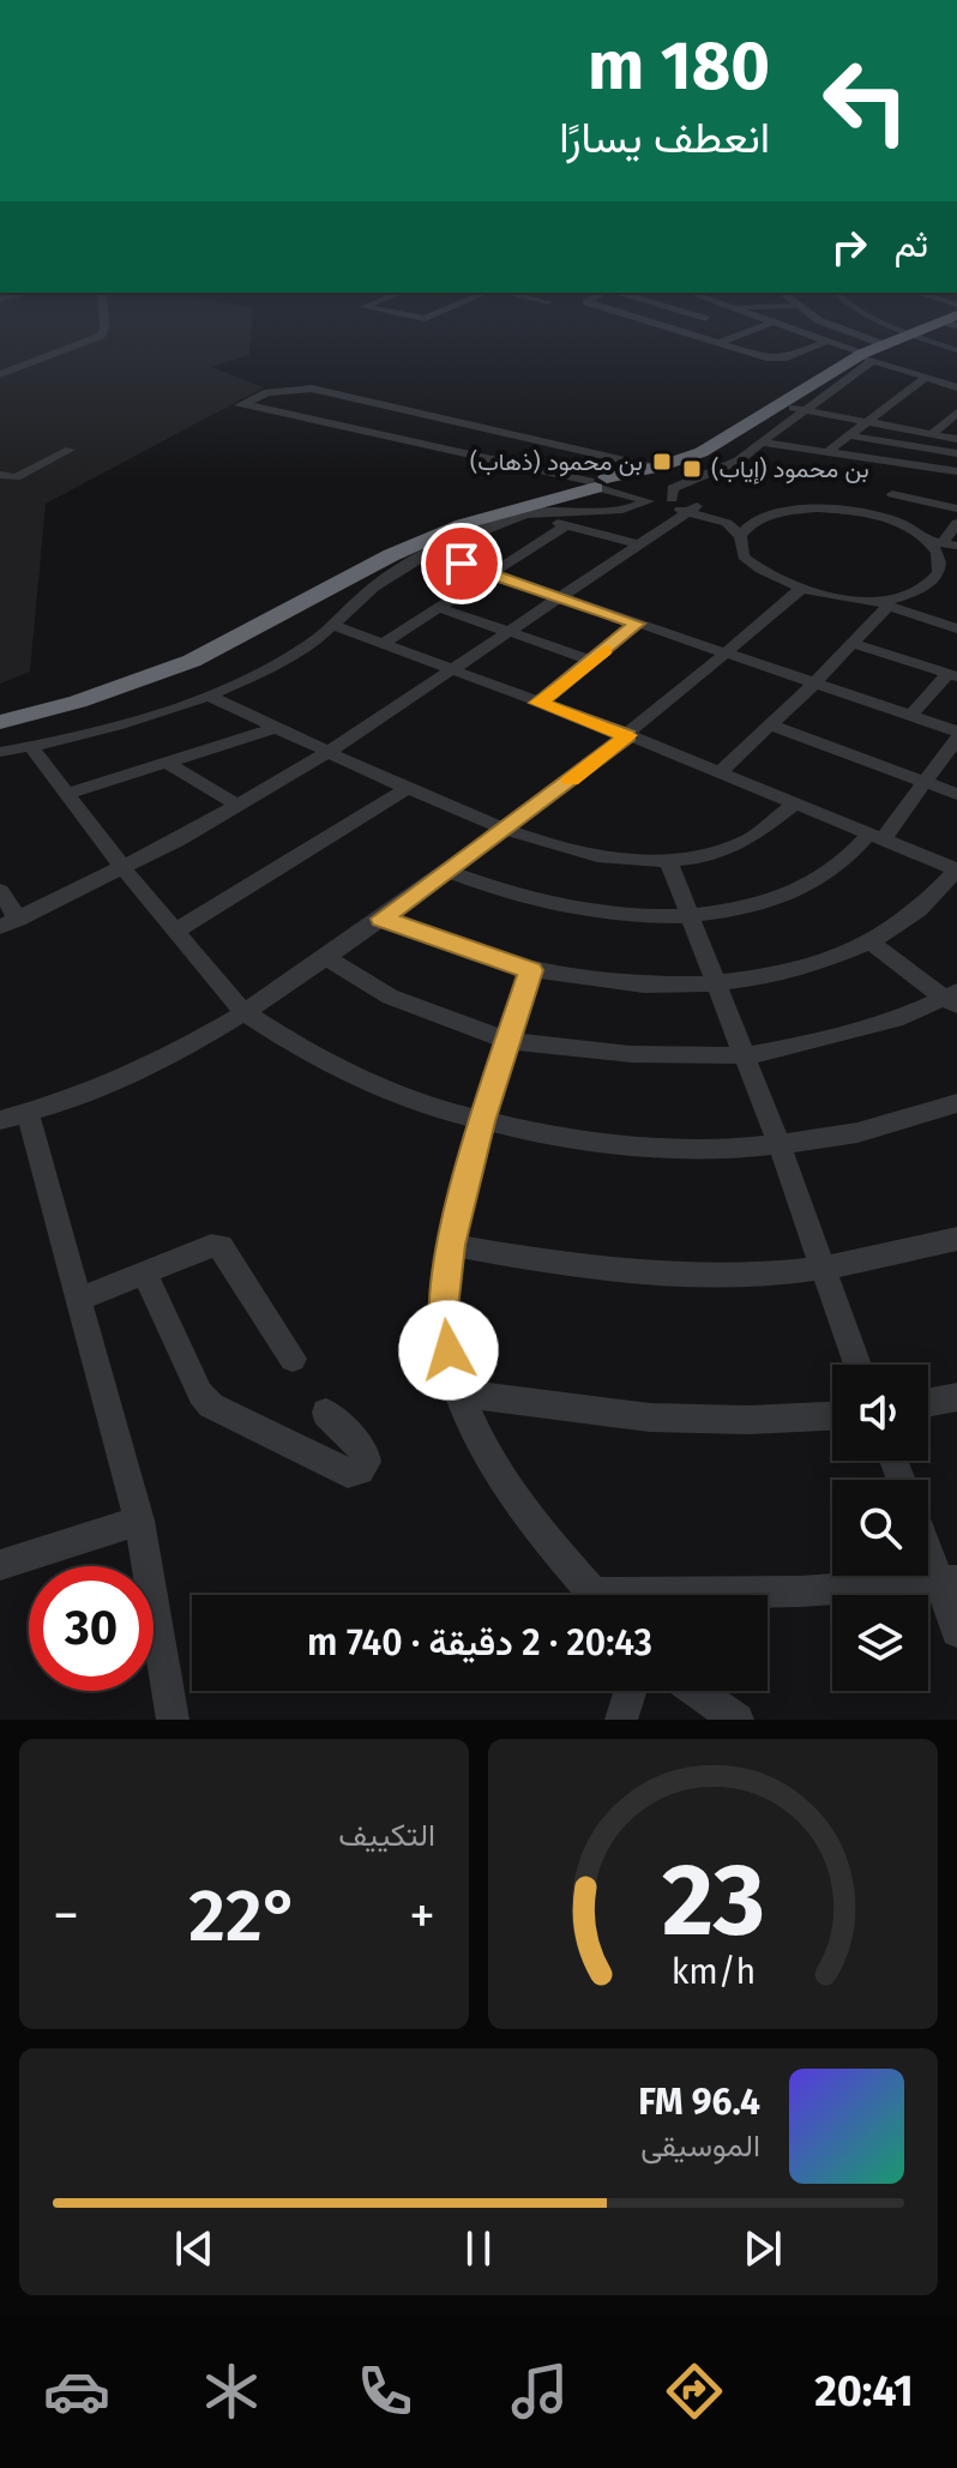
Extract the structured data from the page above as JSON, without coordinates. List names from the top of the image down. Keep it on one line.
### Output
{"places":{"transit":["بن محمود (ذهاب)","بن محمود (إياب)"]},"page":{"turn":["180 m","انعطف يسارًا"],"then":"ثم","limit":"30","trip":"20:43 · 2 دقيقة · 740 m","tile":"التكييف","heat":["−","22°","+"],"song":["96.4 FM","الموسيقى"],"tabs":"20:41","gauge":["23","km/h"]}}
